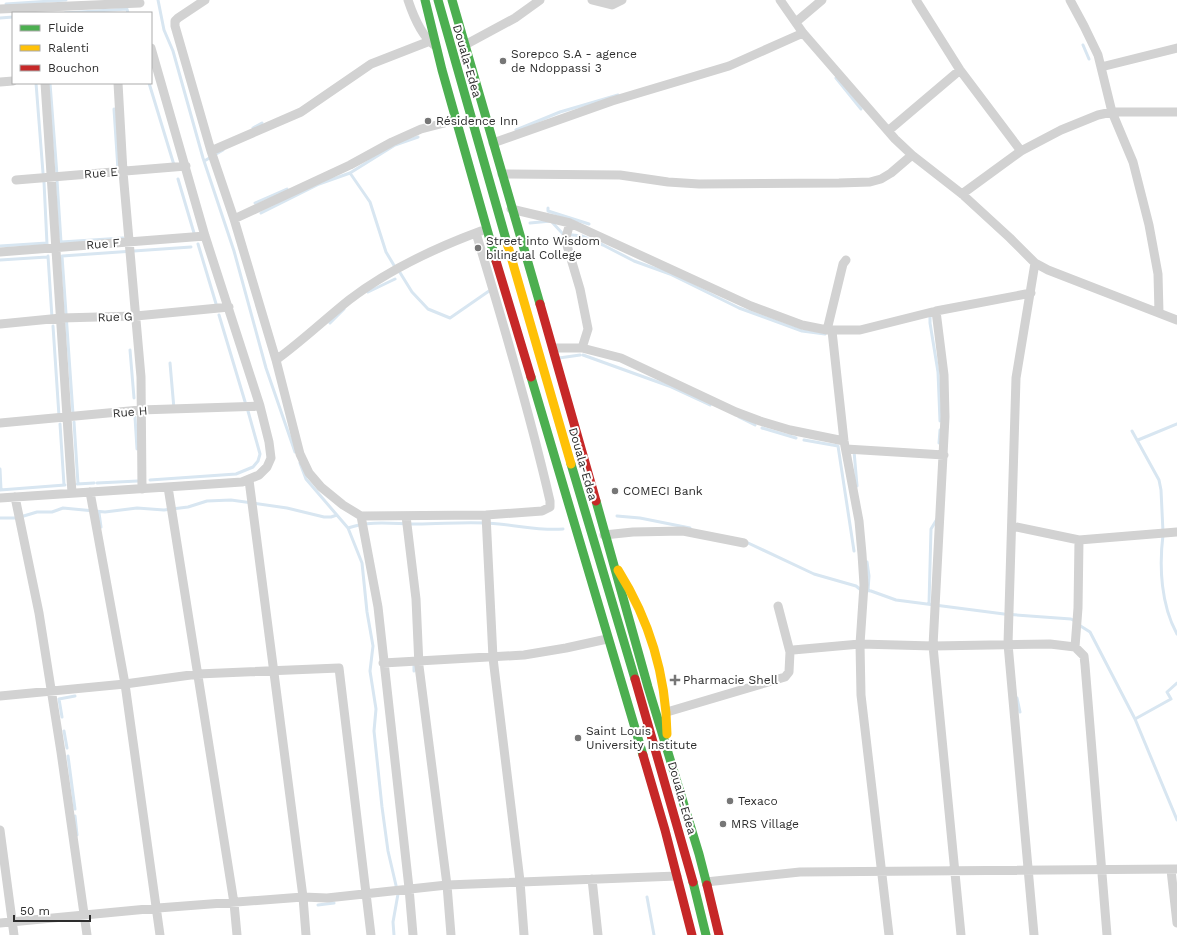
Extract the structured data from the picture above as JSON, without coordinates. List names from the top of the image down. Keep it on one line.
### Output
{"streets":{"main road":["Douala-Edea"],"street":["Rue E","Rue F","Rue G","Rue H"]},"places":{"other":["Sorepco S.A - agence de Ndoppassi 3","Résidence Inn","Street into Wisdom bilingual College","COMECI Bank","Saint Louis University Institute","Texaco","MRS Village"],"health":["Pharmacie Shell"]},"legend":["Fluide","Ralenti","Bouchon"],"scale_bar":"50 m"}
